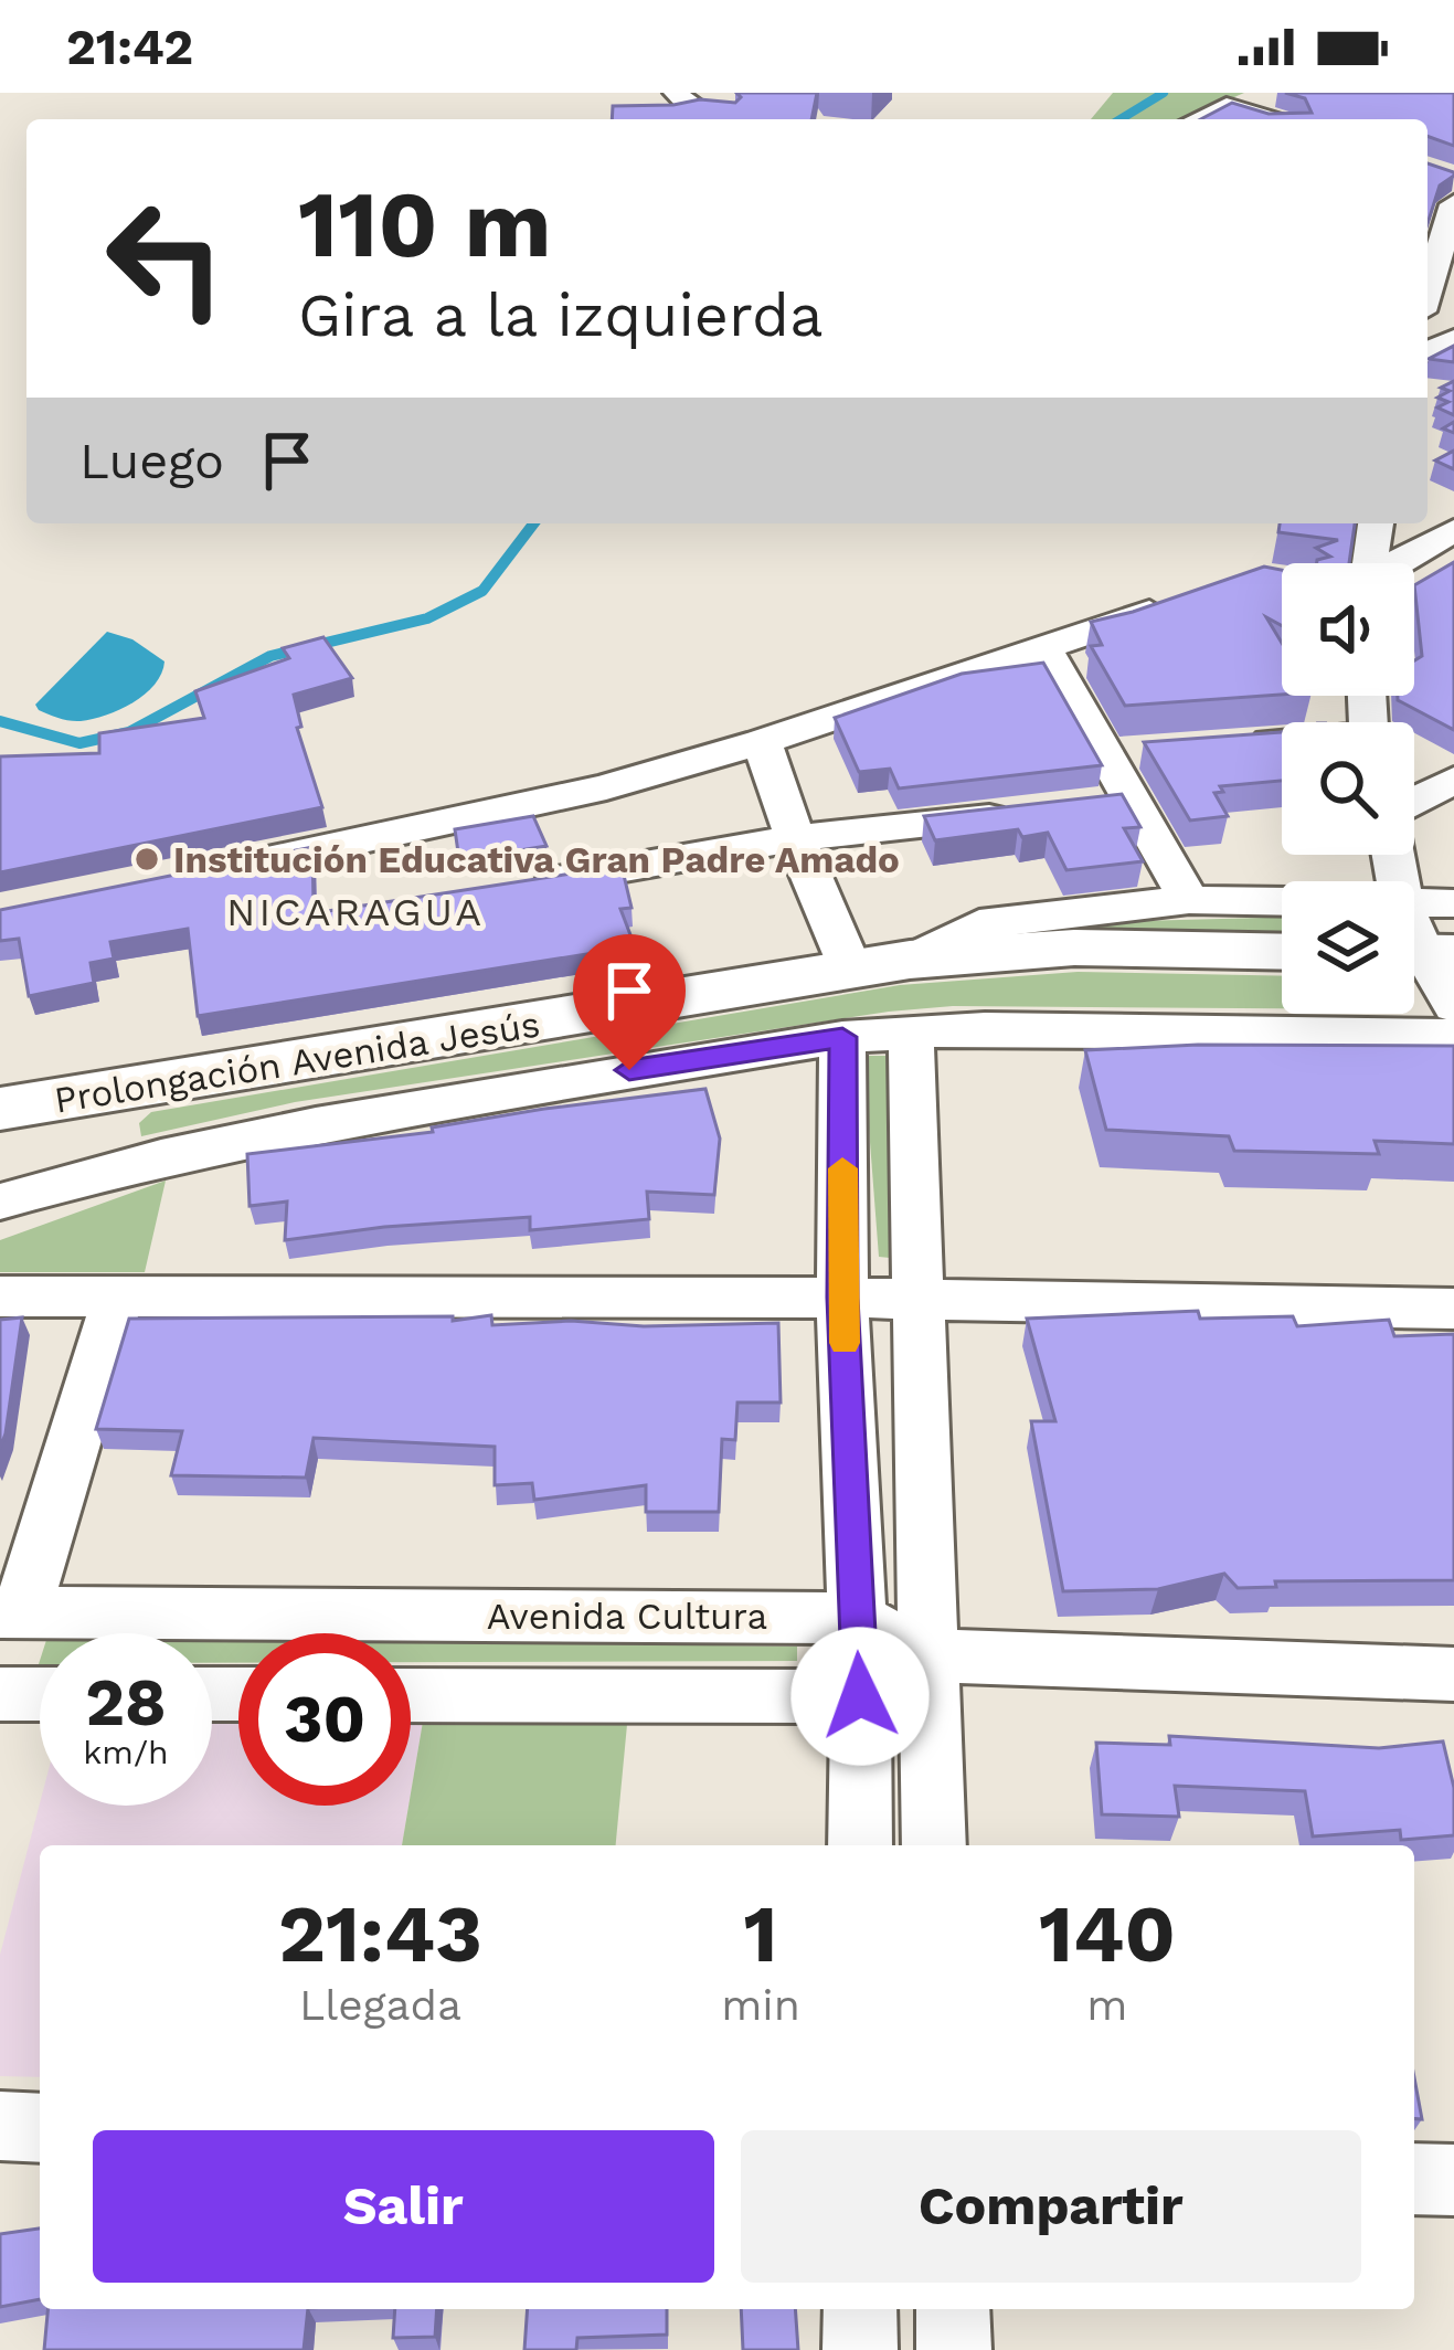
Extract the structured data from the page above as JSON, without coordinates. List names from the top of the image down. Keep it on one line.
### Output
{"streets":{"main road":["Prolongación Avenida Jesús"],"street":["Avenida Cultura"]},"districts":["NICARAGUA"],"places":["Institución Educativa Gran Padre Amado"],"page":{"status":"21:42","turn":["110 m","Gira a la izquierda"],"then":"Luego","speed":"28 km/h","limit":"30","eta":["21:43","Llegada","1","min","140","m"],"buttons":["Salir","Compartir"]}}
